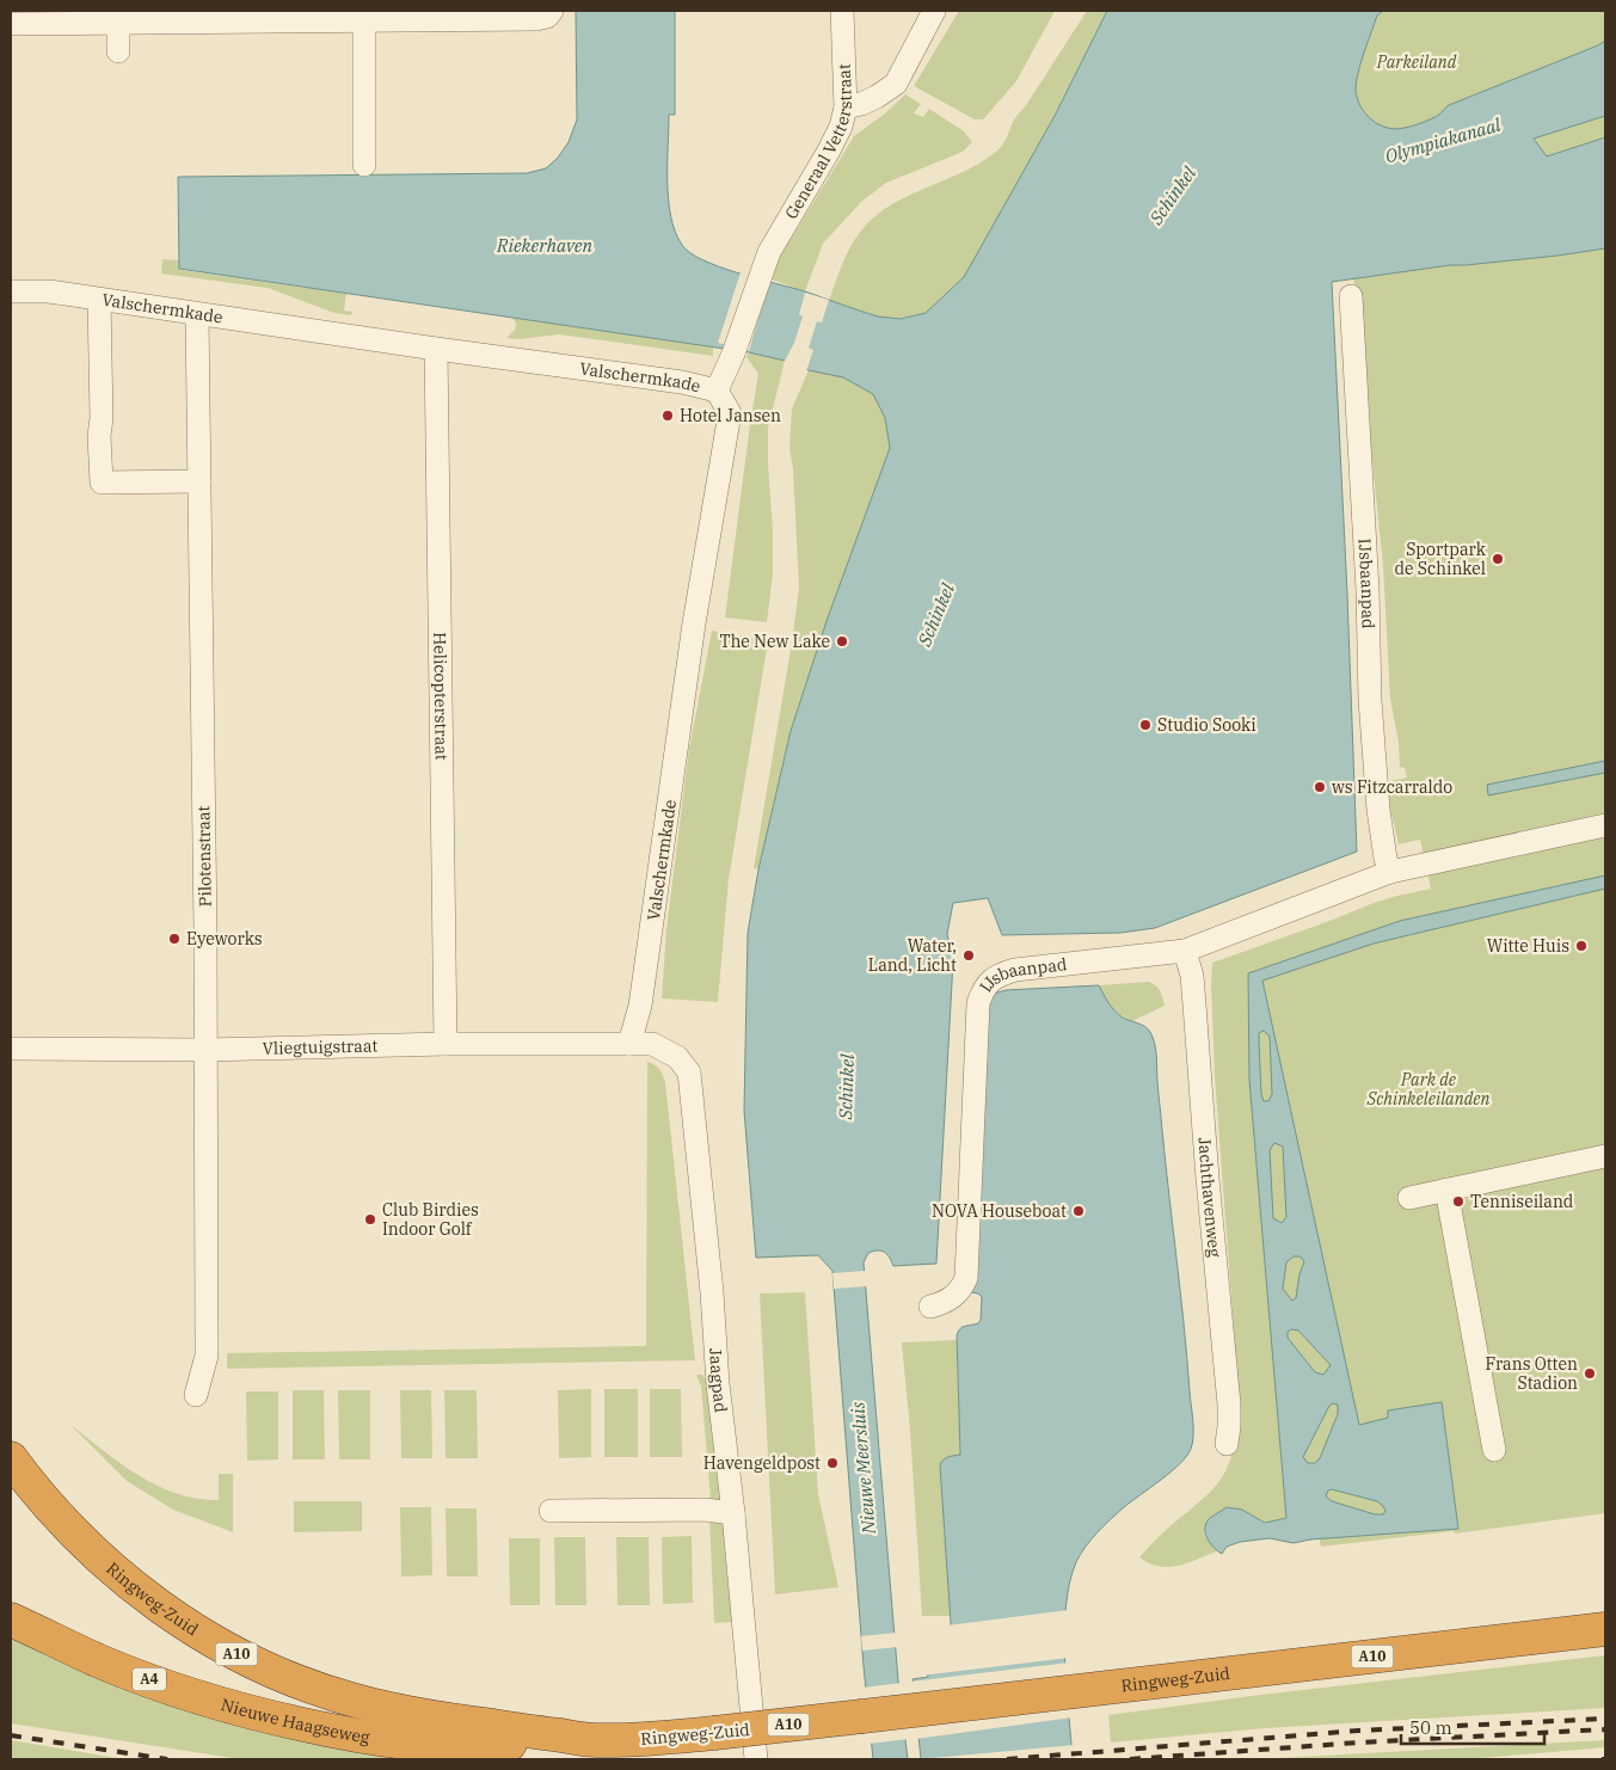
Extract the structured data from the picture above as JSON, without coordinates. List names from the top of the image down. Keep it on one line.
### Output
{"streets":{"highway":["Ringweg-Zuid","A10","A4","Nieuwe Haagseweg"],"street":["Generaal Vetterstraat","Valschermkade","IJsbaanpad","Helicopterstraat","Pilotenstraat","Vliegtuigstraat","Jachthavenweg","Jaagpad"]},"crossings":[["Generaal Vetterstraat","Valschermkade"],["Valschermkade","Helicopterstraat"],["Valschermkade","Pilotenstraat"],["Valschermkade","Vliegtuigstraat"],["Valschermkade","Jaagpad"],["IJsbaanpad","Jachthavenweg"],["Helicopterstraat","Vliegtuigstraat"],["Pilotenstraat","Vliegtuigstraat"],["Vliegtuigstraat","Jaagpad"],["Ringweg-Zuid","Nieuwe Haagseweg"]],"water":["Olympiakanaal","Schinkel","Riekerhaven","Nieuwe Meersluis"],"parks":["Parkeiland","Park de Schinkeleilanden"],"places":["Hotel Jansen","Sportpark de Schinkel","The New Lake","Studio Sooki","ws Fitzcarraldo","Eyeworks","Witte Huis","Water, Land, Licht","Tenniseiland","NOVA Houseboat","Club Birdies Indoor Golf","Frans Otten Stadion","Havengeldpost"],"scale_bar":"50 m"}
